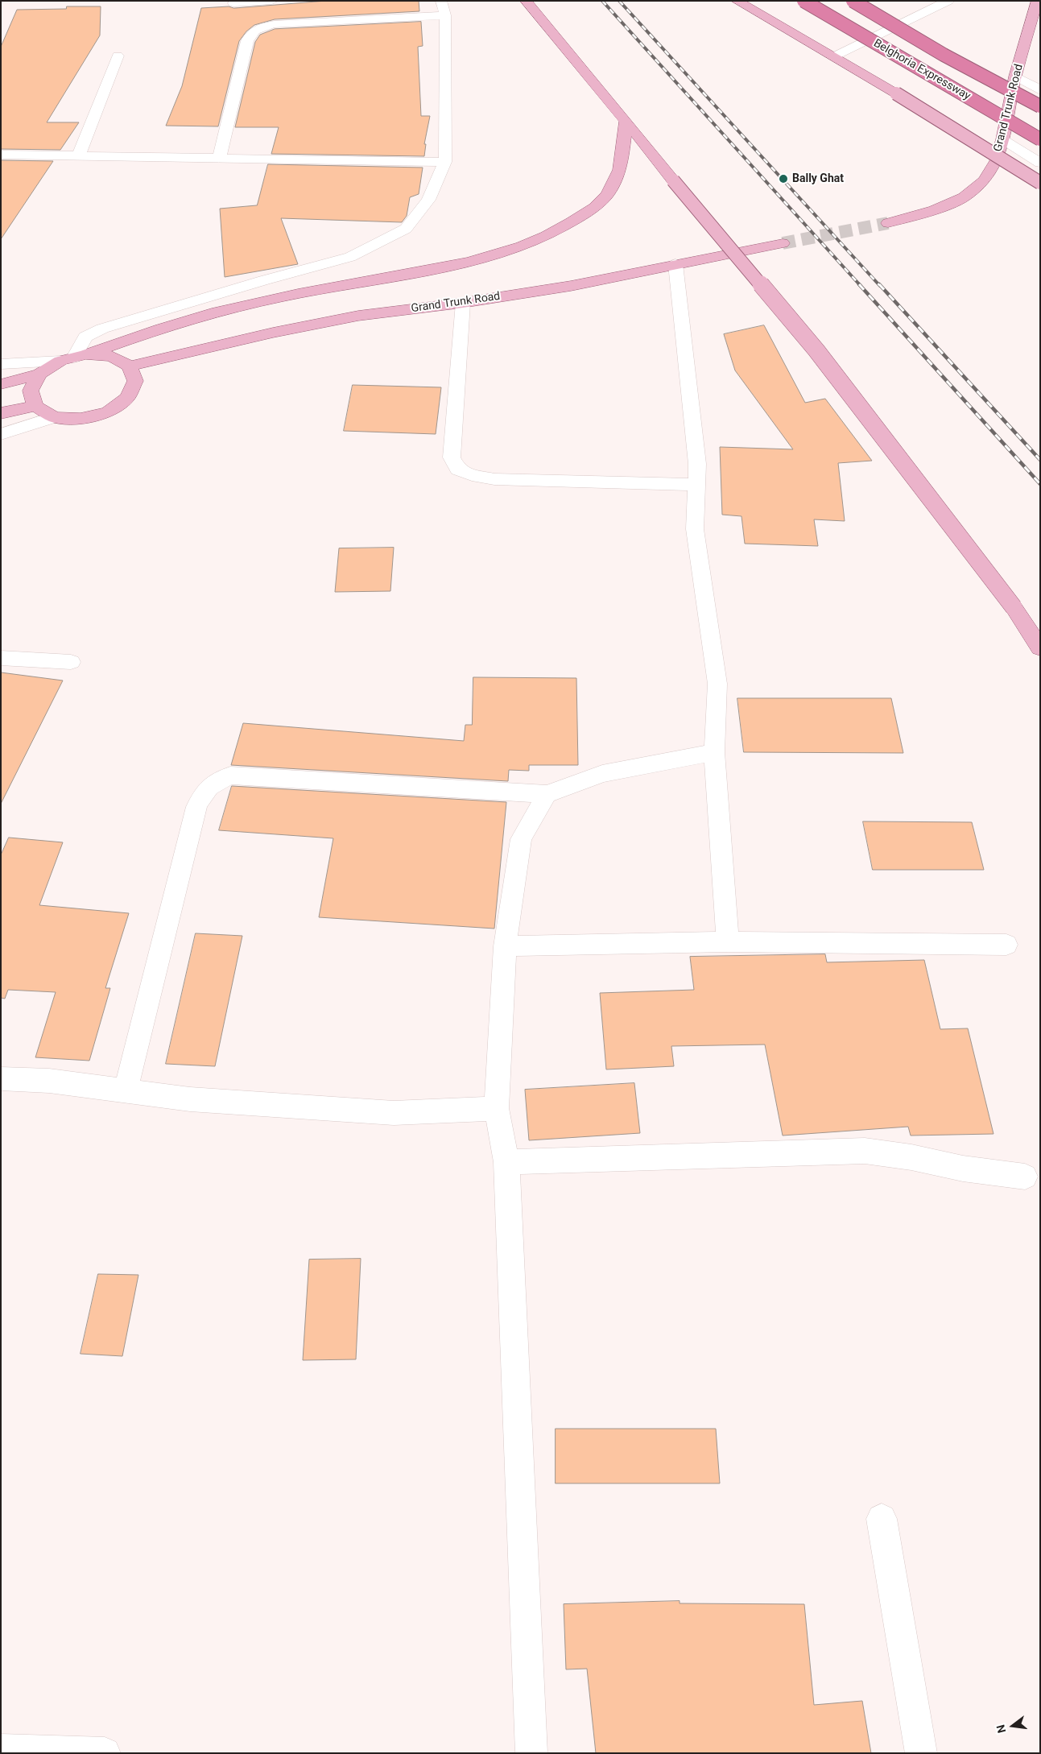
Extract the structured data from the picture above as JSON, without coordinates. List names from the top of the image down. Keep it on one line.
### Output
{"streets":{"highway":["Belghoria Expressway"],"main road":["Grand Trunk Road"]},"places":["Bally Ghat"],"north":"left"}
